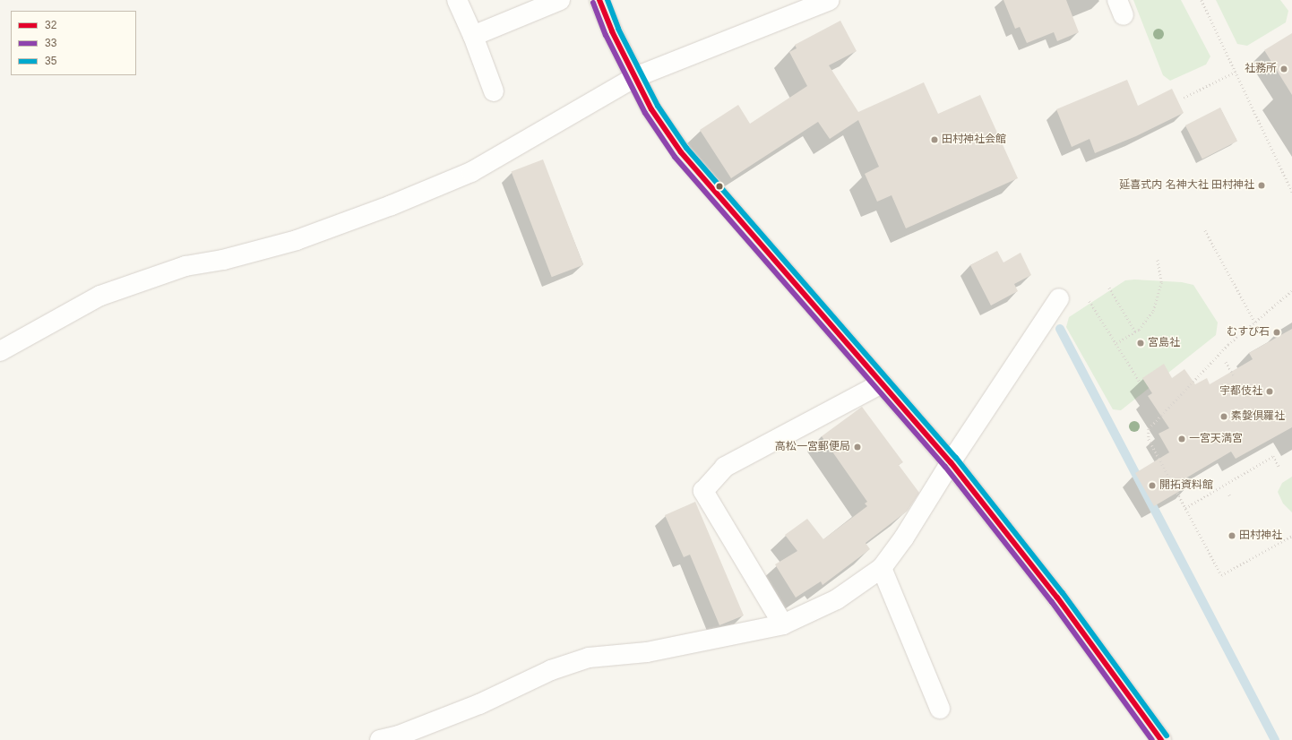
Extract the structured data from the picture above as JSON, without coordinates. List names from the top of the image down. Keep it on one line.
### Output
{"places":["社務所","田村神社会館","延喜式内 名神大社 田村神社","むすび石","宮島社","宇都伎社","素媻倶羅社","一宮天満宮","高松一宮郵便局","開拓資料館","田村神社"],"lines":["transit line 32","transit line 35","transit line 33"],"legend":["32","33","35"]}
